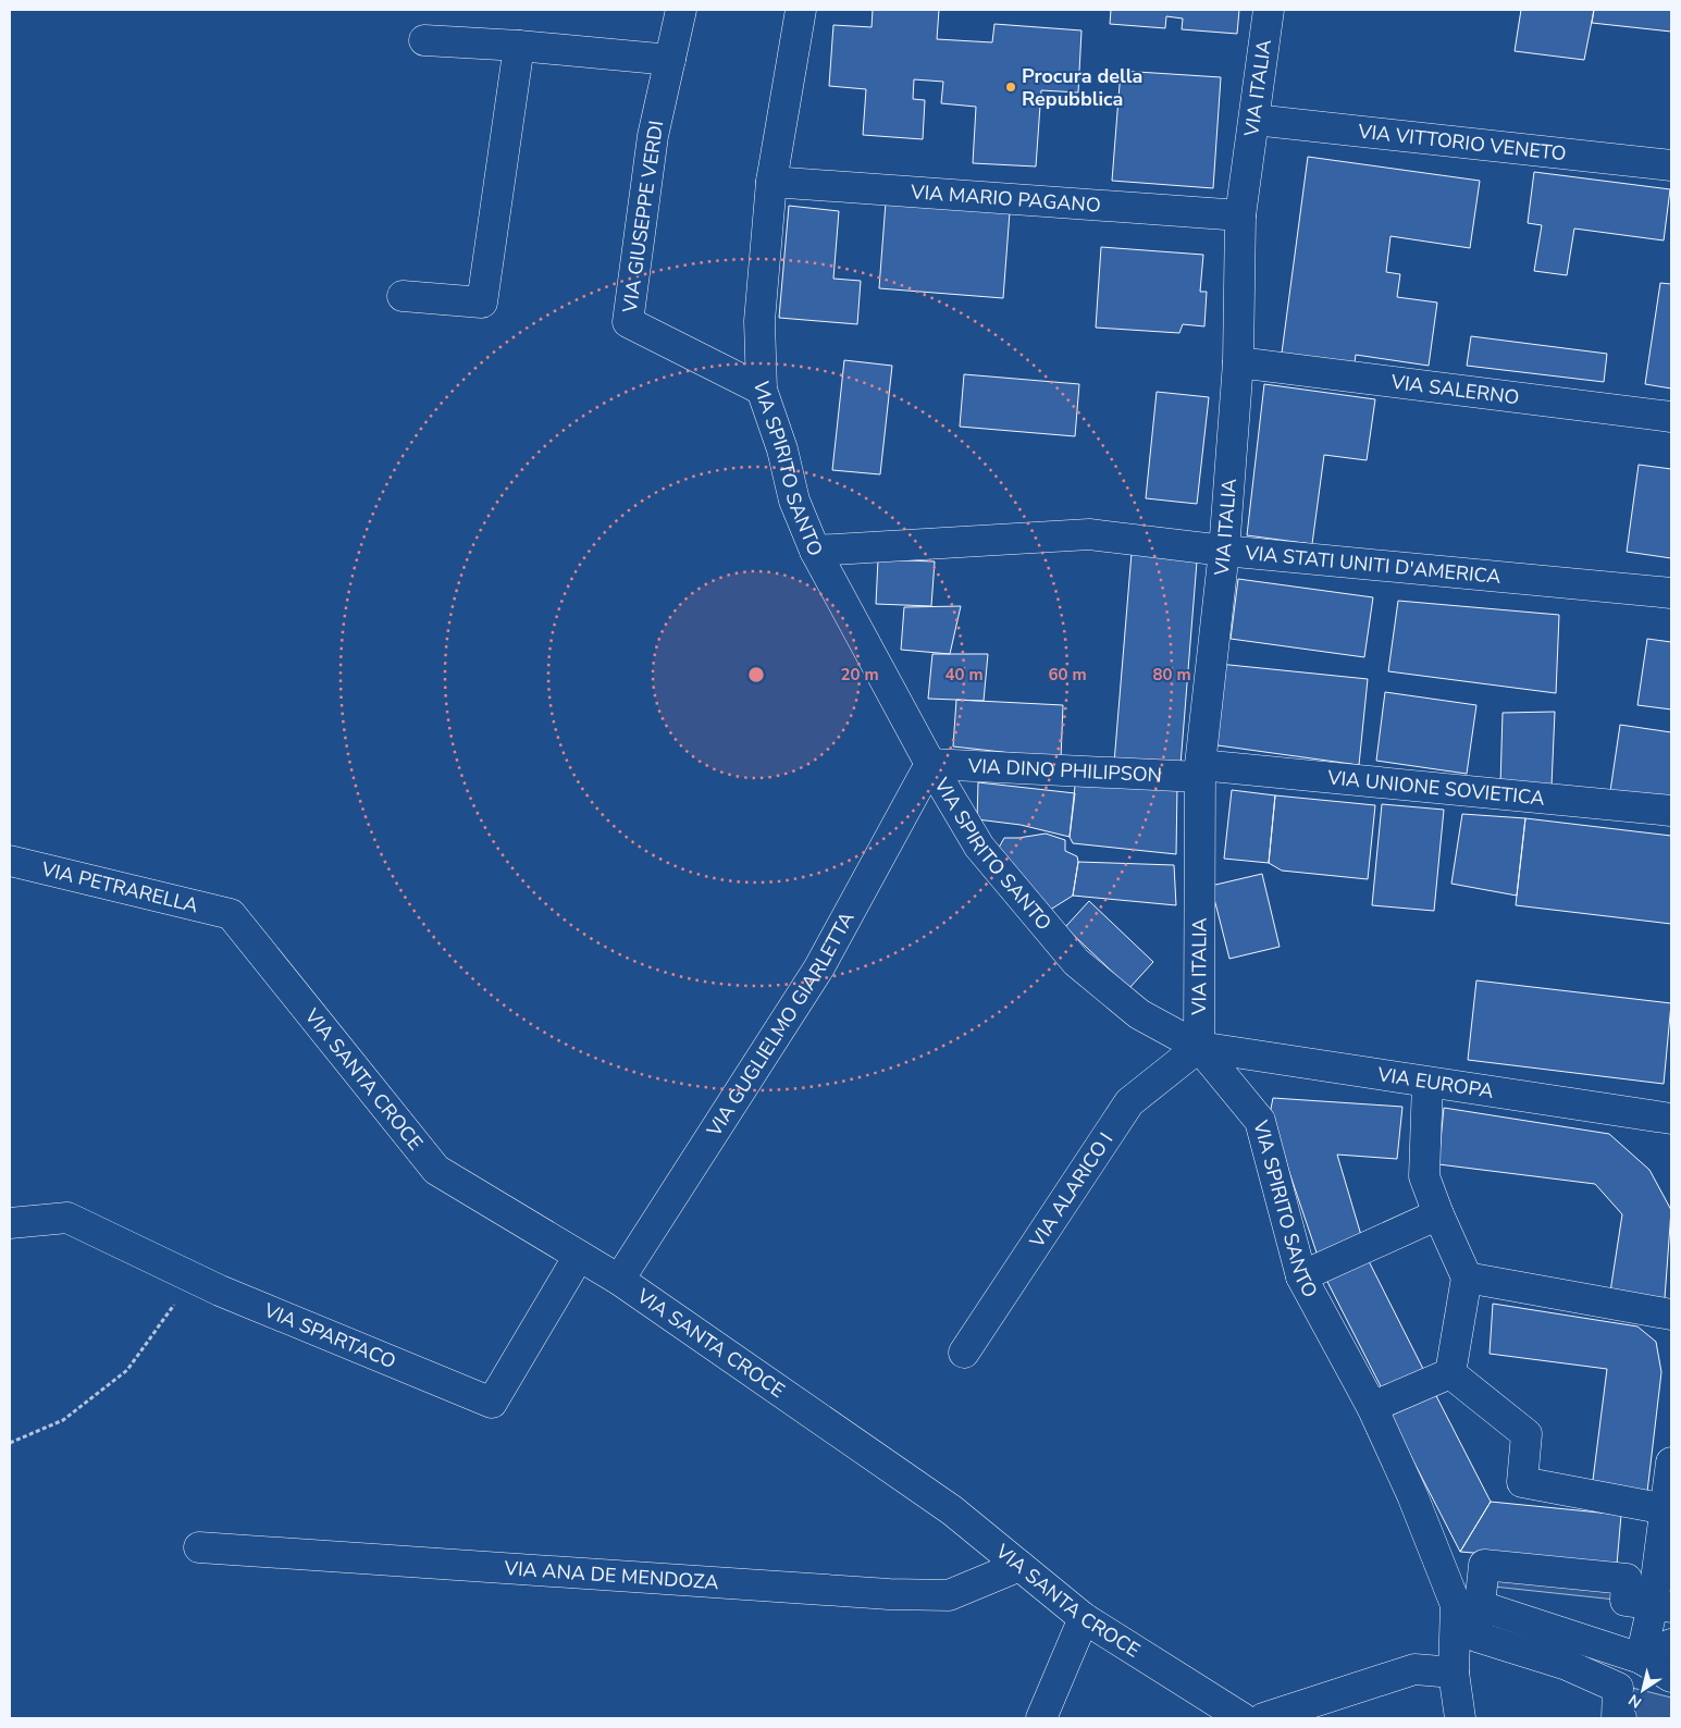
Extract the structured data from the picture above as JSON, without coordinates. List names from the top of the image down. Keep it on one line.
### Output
{"streets":{"street":["VIA ITALIA","VIA VITTORIO VENETO","VIA MARIO PAGANO","VIA GIUSEPPE VERDI","VIA SALERNO","VIA SPIRITO SANTO","VIA STATI UNITI D'AMERICA","VIA DINO PHILIPSON","VIA UNIONE SOVIETICA","VIA PETRARELLA","VIA GUGLIELMO GIARLETTA","VIA SANTA CROCE","VIA EUROPA","VIA ALARICO I","VIA SPARTACO","VIA ANA DE MENDOZA"]},"crossings":[["VIA ITALIA","VIA VITTORIO VENETO"],["VIA ITALIA","VIA MARIO PAGANO"],["VIA ITALIA","VIA SALERNO"],["VIA ITALIA","VIA SPIRITO SANTO"],["VIA ITALIA","VIA STATI UNITI D'AMERICA"],["VIA ITALIA","VIA DINO PHILIPSON"],["VIA ITALIA","VIA UNIONE SOVIETICA"],["VIA ITALIA","VIA EUROPA"],["VIA ITALIA","VIA ALARICO I"],["VIA MARIO PAGANO","VIA SPIRITO SANTO"],["VIA GIUSEPPE VERDI","VIA SPIRITO SANTO"],["VIA SPIRITO SANTO","VIA STATI UNITI D'AMERICA"],["VIA SPIRITO SANTO","VIA DINO PHILIPSON"],["VIA SPIRITO SANTO","VIA GUGLIELMO GIARLETTA"],["VIA SPIRITO SANTO","VIA EUROPA"],["VIA SPIRITO SANTO","VIA ALARICO I"],["VIA DINO PHILIPSON","VIA UNIONE SOVIETICA"],["VIA DINO PHILIPSON","VIA GUGLIELMO GIARLETTA"],["VIA PETRARELLA","VIA SANTA CROCE"],["VIA GUGLIELMO GIARLETTA","VIA SANTA CROCE"],["VIA SANTA CROCE","VIA SPARTACO"],["VIA SANTA CROCE","VIA ANA DE MENDOZA"],["VIA EUROPA","VIA ALARICO I"]],"places":["Procura della Repubblica"],"north":"bottom left","rings":["20 m","40 m","60 m","80 m"]}
